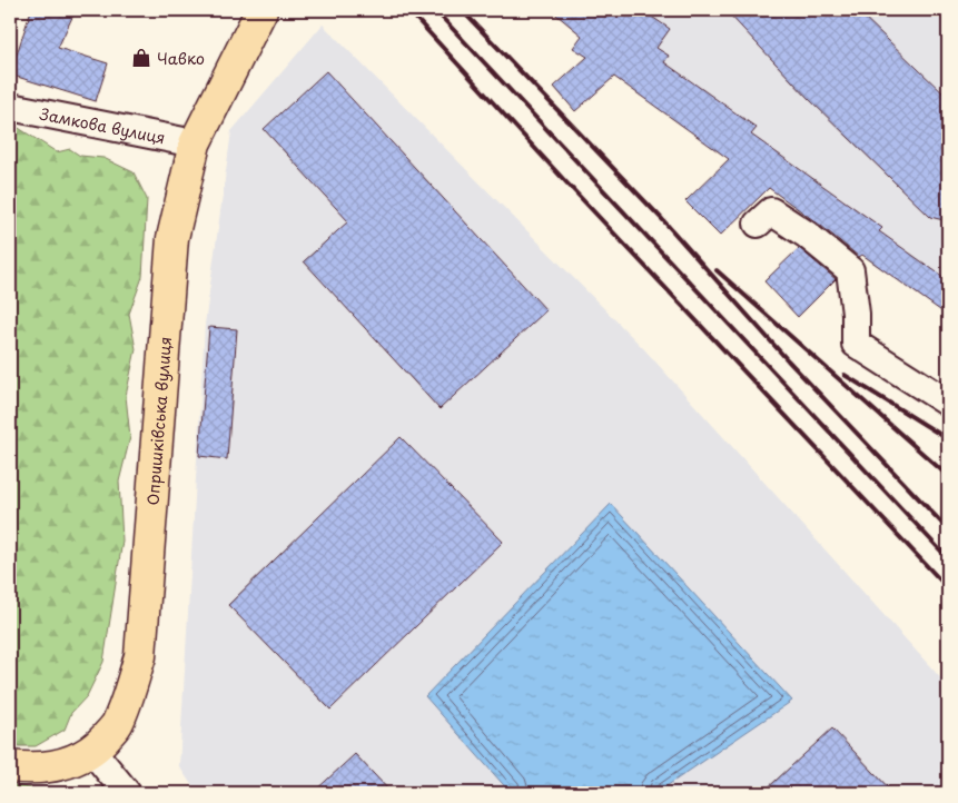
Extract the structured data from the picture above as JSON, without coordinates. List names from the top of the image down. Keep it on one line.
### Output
{"streets":{"main road":["Опришківська вулиця"],"street":["Замкова вулиця"]},"crossings":[["Замкова вулиця","Опришківська вулиця"]],"places":{"shop":["Чавко"]}}
